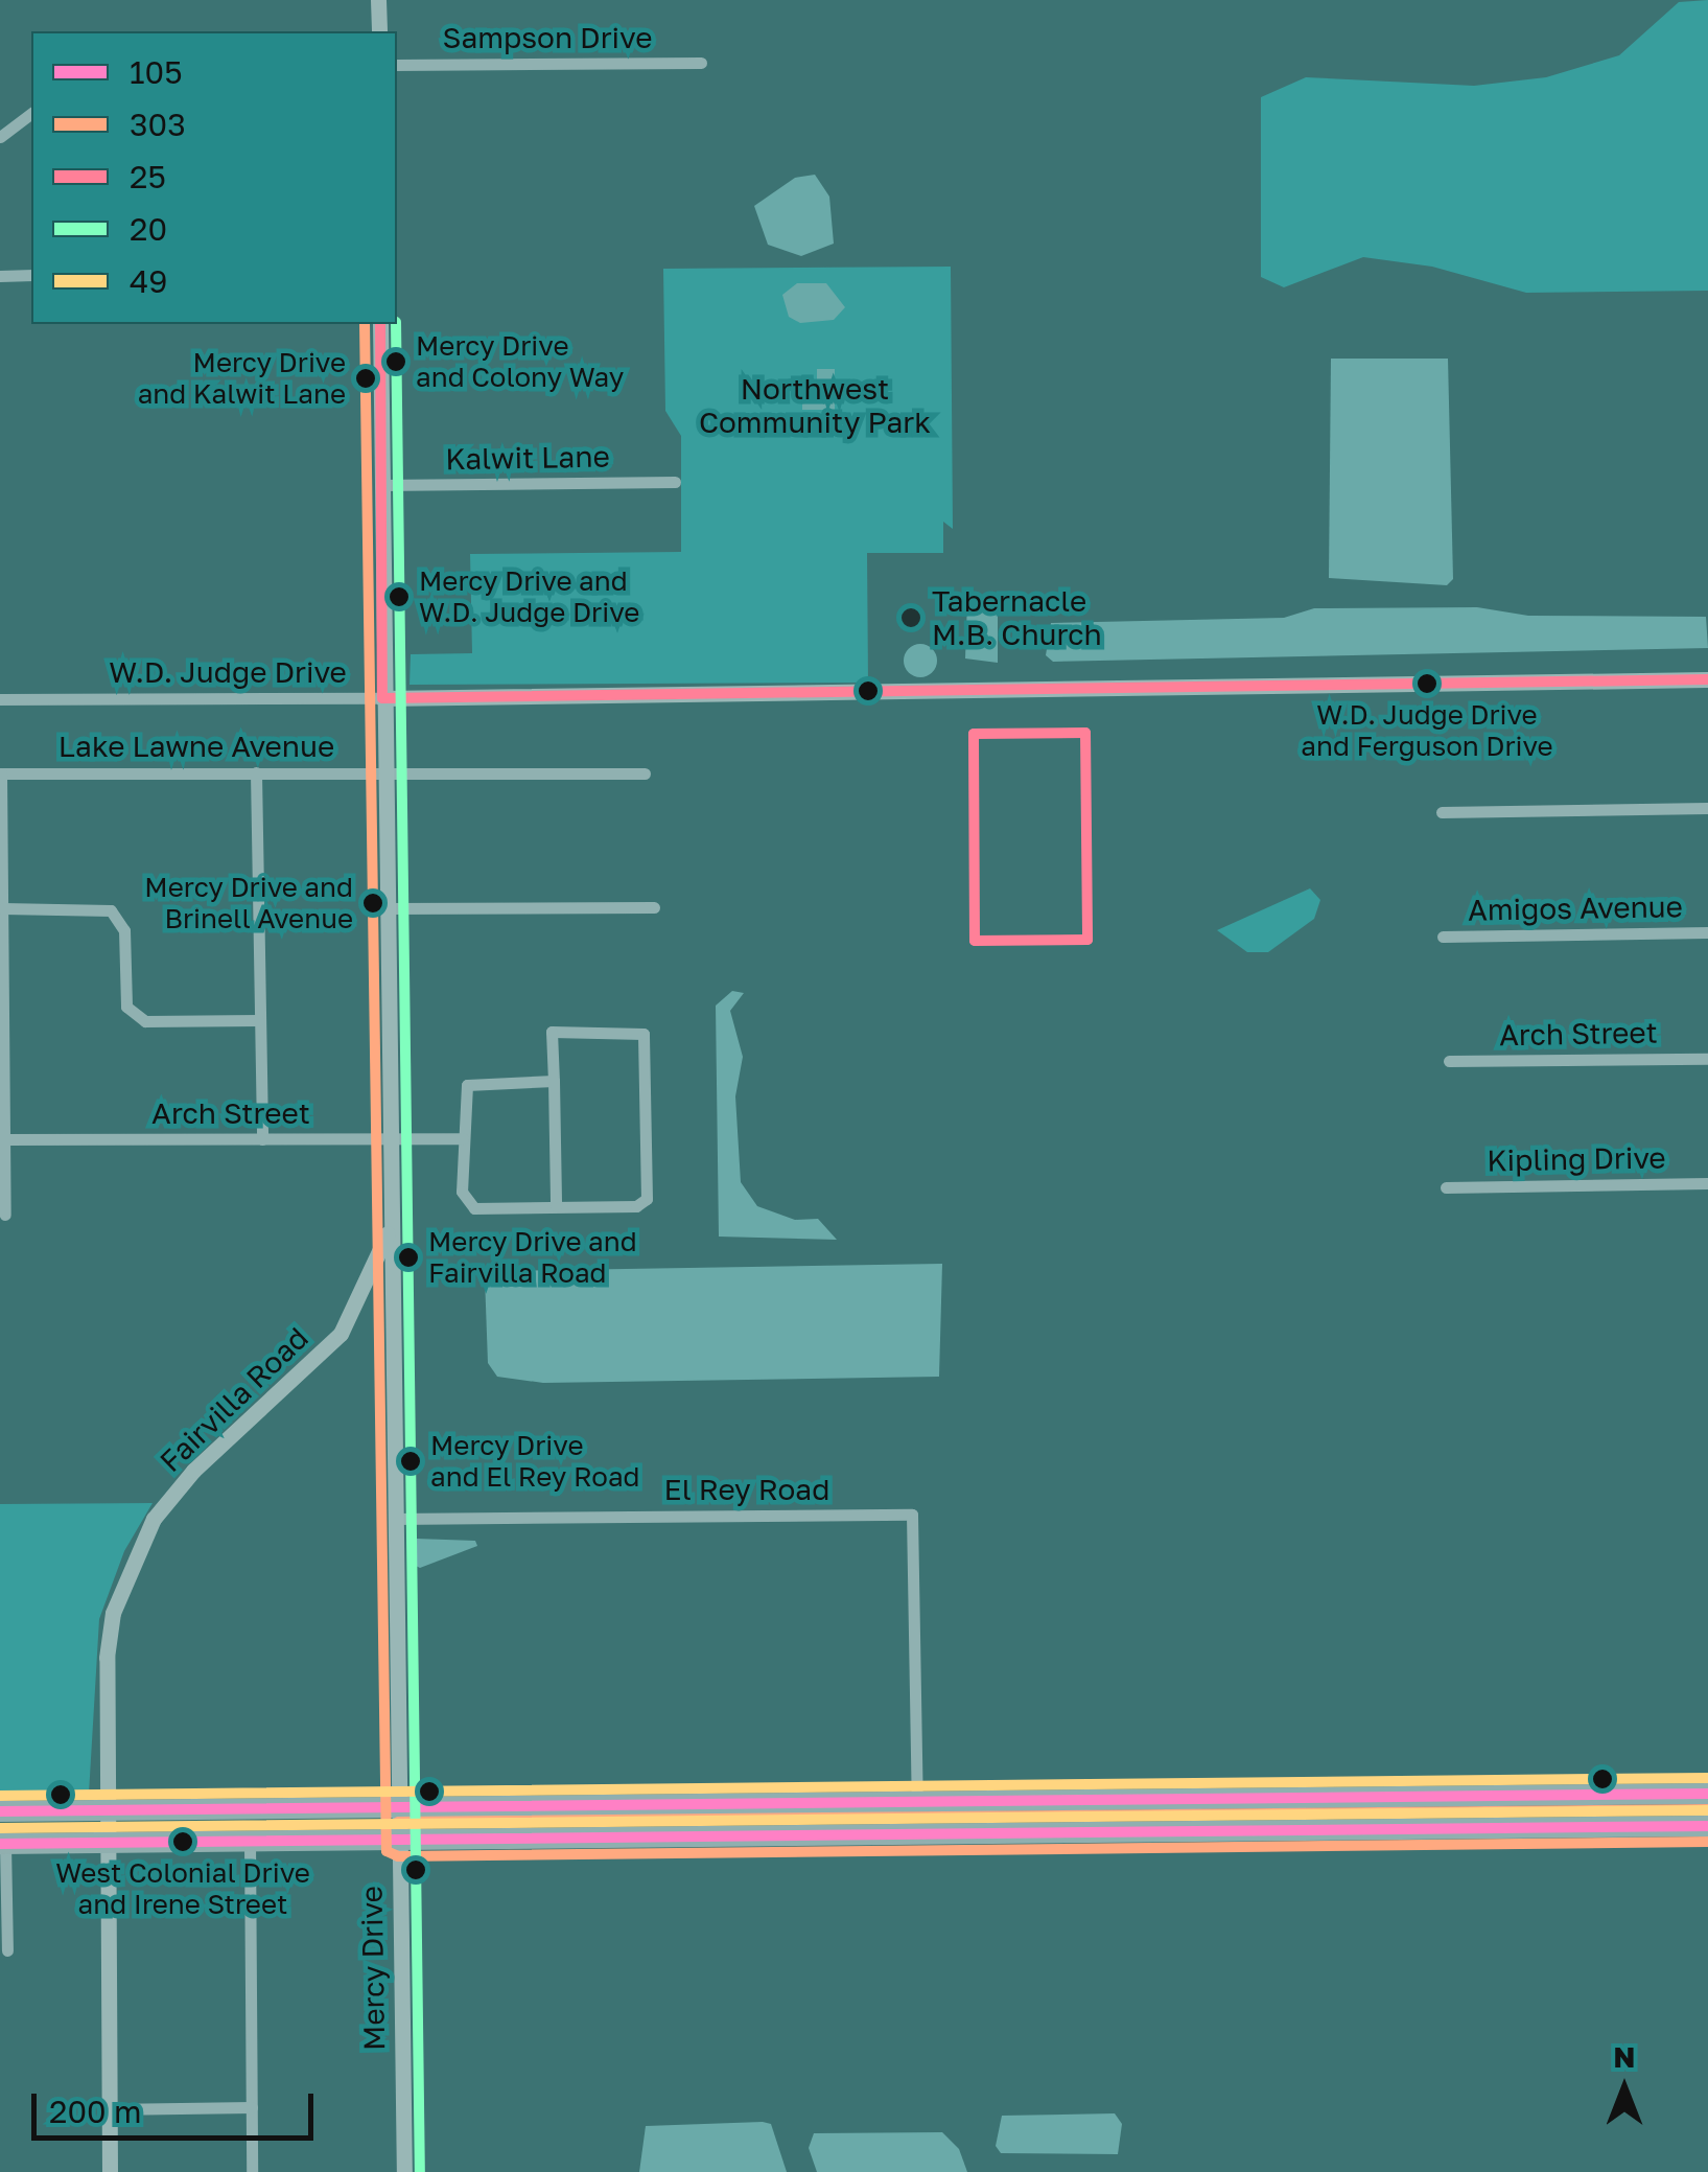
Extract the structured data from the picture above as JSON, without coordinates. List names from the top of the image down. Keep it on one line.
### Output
{"streets":{"street":["Sampson Drive","Kalwit Lane","W.D. Judge Drive","Lake Lawne Avenue","Amigos Avenue","Arch Street","Kipling Drive","Fairvilla Road","El Rey Road","Mercy Drive"]},"crossings":[["Kalwit Lane","Mercy Drive"],["W.D. Judge Drive","Mercy Drive"],["Lake Lawne Avenue","Mercy Drive"],["Arch Street","Mercy Drive"],["Fairvilla Road","Mercy Drive"],["El Rey Road","Mercy Drive"]],"parks":["Northwest Community Park"],"places":["Mercy Drive and Colony Way","Mercy Drive and Kalwit Lane","Mercy Drive and W.D. Judge Drive","Tabernacle M.B. Church","W.D. Judge Drive and Ferguson Drive","Mercy Drive and Brinell Avenue","Mercy Drive and Fairvilla Road","Mercy Drive and El Rey Road","West Colonial Drive and Irene Street"],"lines":["transit line 303","transit line 25","transit line 20","transit line 49","transit line 105"],"legend":["105","303","25","20","49"],"scale_bar":"200 m","north":"top"}
